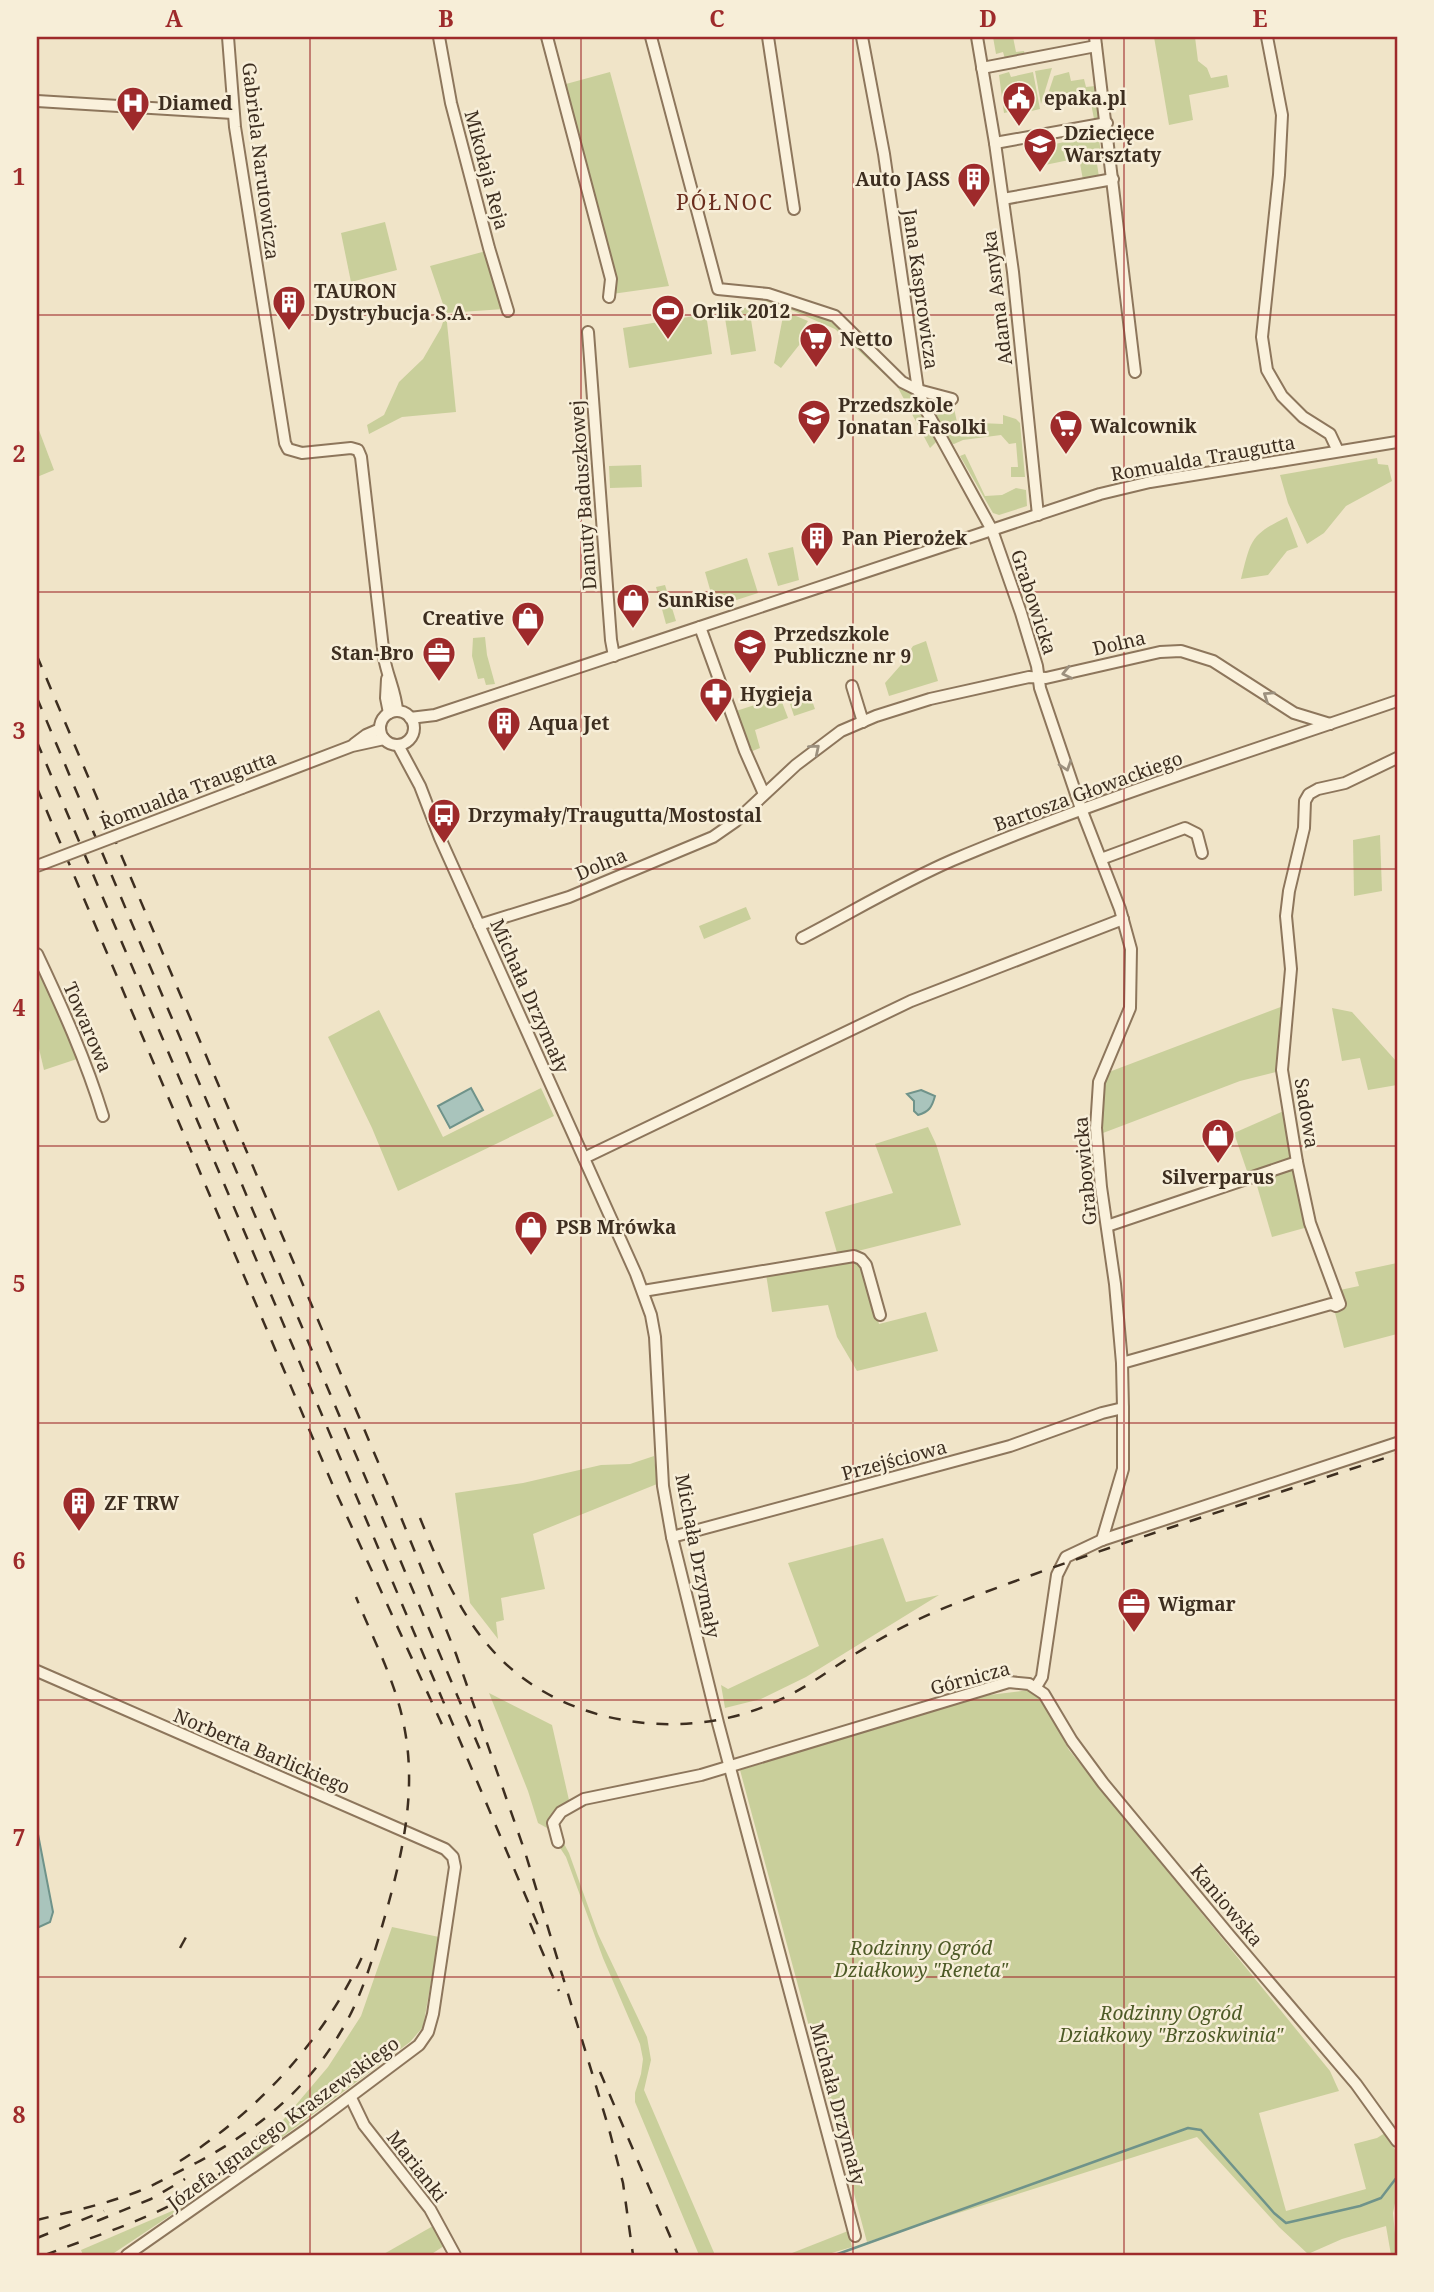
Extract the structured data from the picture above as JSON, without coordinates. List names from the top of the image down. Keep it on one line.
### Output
{"streets":{"street":["Gabriela Narutowicza","Mikołaja Reja","Jana Kasprowicza","Adama Asnyka","Romualda Traugutta","Danuty Baduszkowej","Grabowicka","Dolna","Bartosza Głowackiego","Michała Drzymały","Towarowa","Sadowa","Przejściowa","Górnicza","Norberta Barlickiego","Kaniowska","Józefa Ignacego Kraszewskiego","Marianki"]},"crossings":[["Gabriela Narutowicza","Romualda Traugutta"],["Gabriela Narutowicza","Michała Drzymały"],["Jana Kasprowicza","Romualda Traugutta"],["Jana Kasprowicza","Grabowicka"],["Adama Asnyka","Romualda Traugutta"],["Romualda Traugutta","Danuty Baduszkowej"],["Romualda Traugutta","Grabowicka"],["Romualda Traugutta","Michała Drzymały"],["Grabowicka","Dolna"],["Grabowicka","Bartosza Głowackiego"],["Grabowicka","Sadowa"],["Grabowicka","Przejściowa"],["Grabowicka","Górnicza"],["Dolna","Bartosza Głowackiego"],["Dolna","Michała Drzymały"],["Michała Drzymały","Przejściowa"],["Michała Drzymały","Górnicza"],["Górnicza","Kaniowska"],["Norberta Barlickiego","Józefa Ignacego Kraszewskiego"],["Józefa Ignacego Kraszewskiego","Marianki"]],"districts":["PÓŁNOC"],"parks":["Rodzinny Ogród Działkowy \"Reneta\"","Rodzinny Ogród Działkowy \"Brzoskwinia\""],"places":{"public building":["epaka.pl"],"hospital":["Diamed"],"school or university":["Dziecięce Warsztaty","Przedszkole Jonatan Fasolki","Przedszkole Publiczne nr 9"],"building":["Auto JASS","TAURON Dystrybucja S.A.","Pan Pierożek","Aqua Jet","ZF TRW"],"sports":["Orlik 2012"],"supermarket":["Netto","Walcownik"],"shop":["SunRise","Creative","Silverparus","PSB Mrówka"],"office":["Stan-Bro","Wigmar"],"pharmacy":["Hygieja"],"bus stop":["Drzymały/Traugutta/Mostostal"]},"grid":{"columns":["A","B","C","D","E"],"rows":["1","2","3","4","5","6","7","8"]}}
